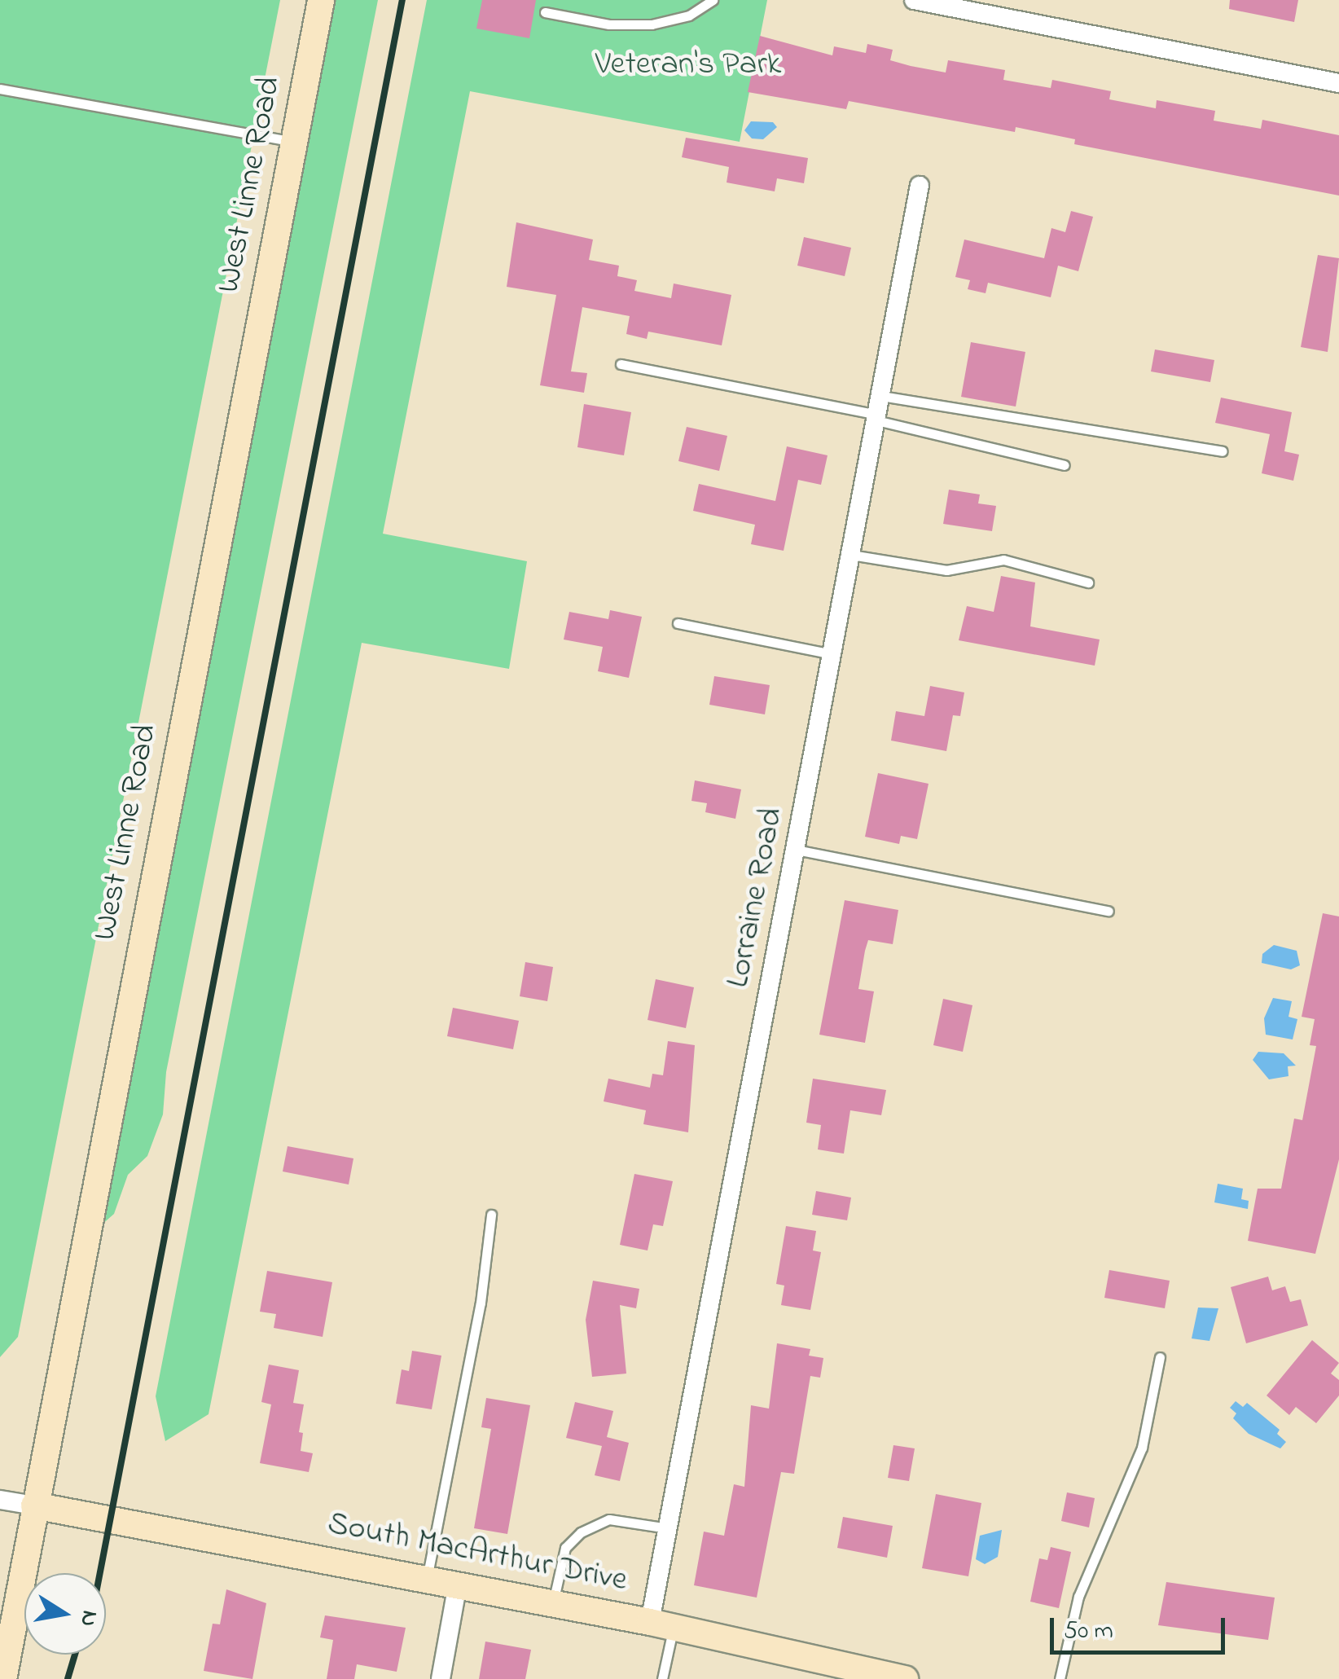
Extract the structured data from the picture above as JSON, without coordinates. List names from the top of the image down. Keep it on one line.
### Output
{"streets":{"street":["West Linne Road","Lorraine Road","South MacArthur Drive"]},"crossings":[["West Linne Road","South MacArthur Drive"],["Lorraine Road","South MacArthur Drive"]],"parks":["Veteran's Park"],"scale_bar":"50 m","north":"right"}
